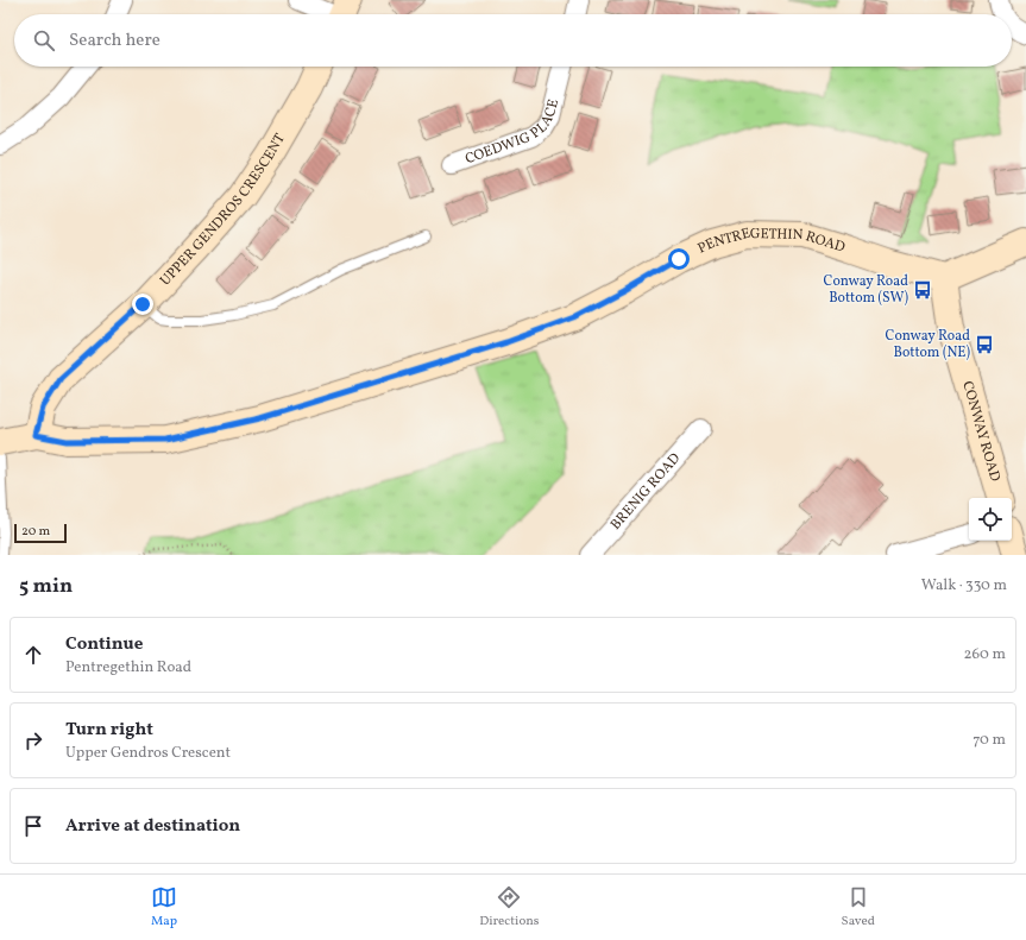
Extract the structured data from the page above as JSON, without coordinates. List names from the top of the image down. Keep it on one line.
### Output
{"streets":{"street":["COEDWIG PLACE","UPPER GENDROS CRESCENT","PENTREGETHIN ROAD","CONWAY ROAD","BRENIG ROAD"]},"crossings":[["UPPER GENDROS CRESCENT","PENTREGETHIN ROAD"],["PENTREGETHIN ROAD","CONWAY ROAD"]],"places":{"bus stop":["Conway Road Bottom (SW)","Conway Road Bottom (NE)"]},"scale_bar":"20 m","page":{"search":"Search here","scale":"20 m","heading":["5 min","Walk · 330 m"],"list":[["Continue","Pentregethin Road","260 m"],["Turn right","Upper Gendros Crescent","70 m"],"Arrive at destination"],"nav":["Map","Directions","Saved"]}}
